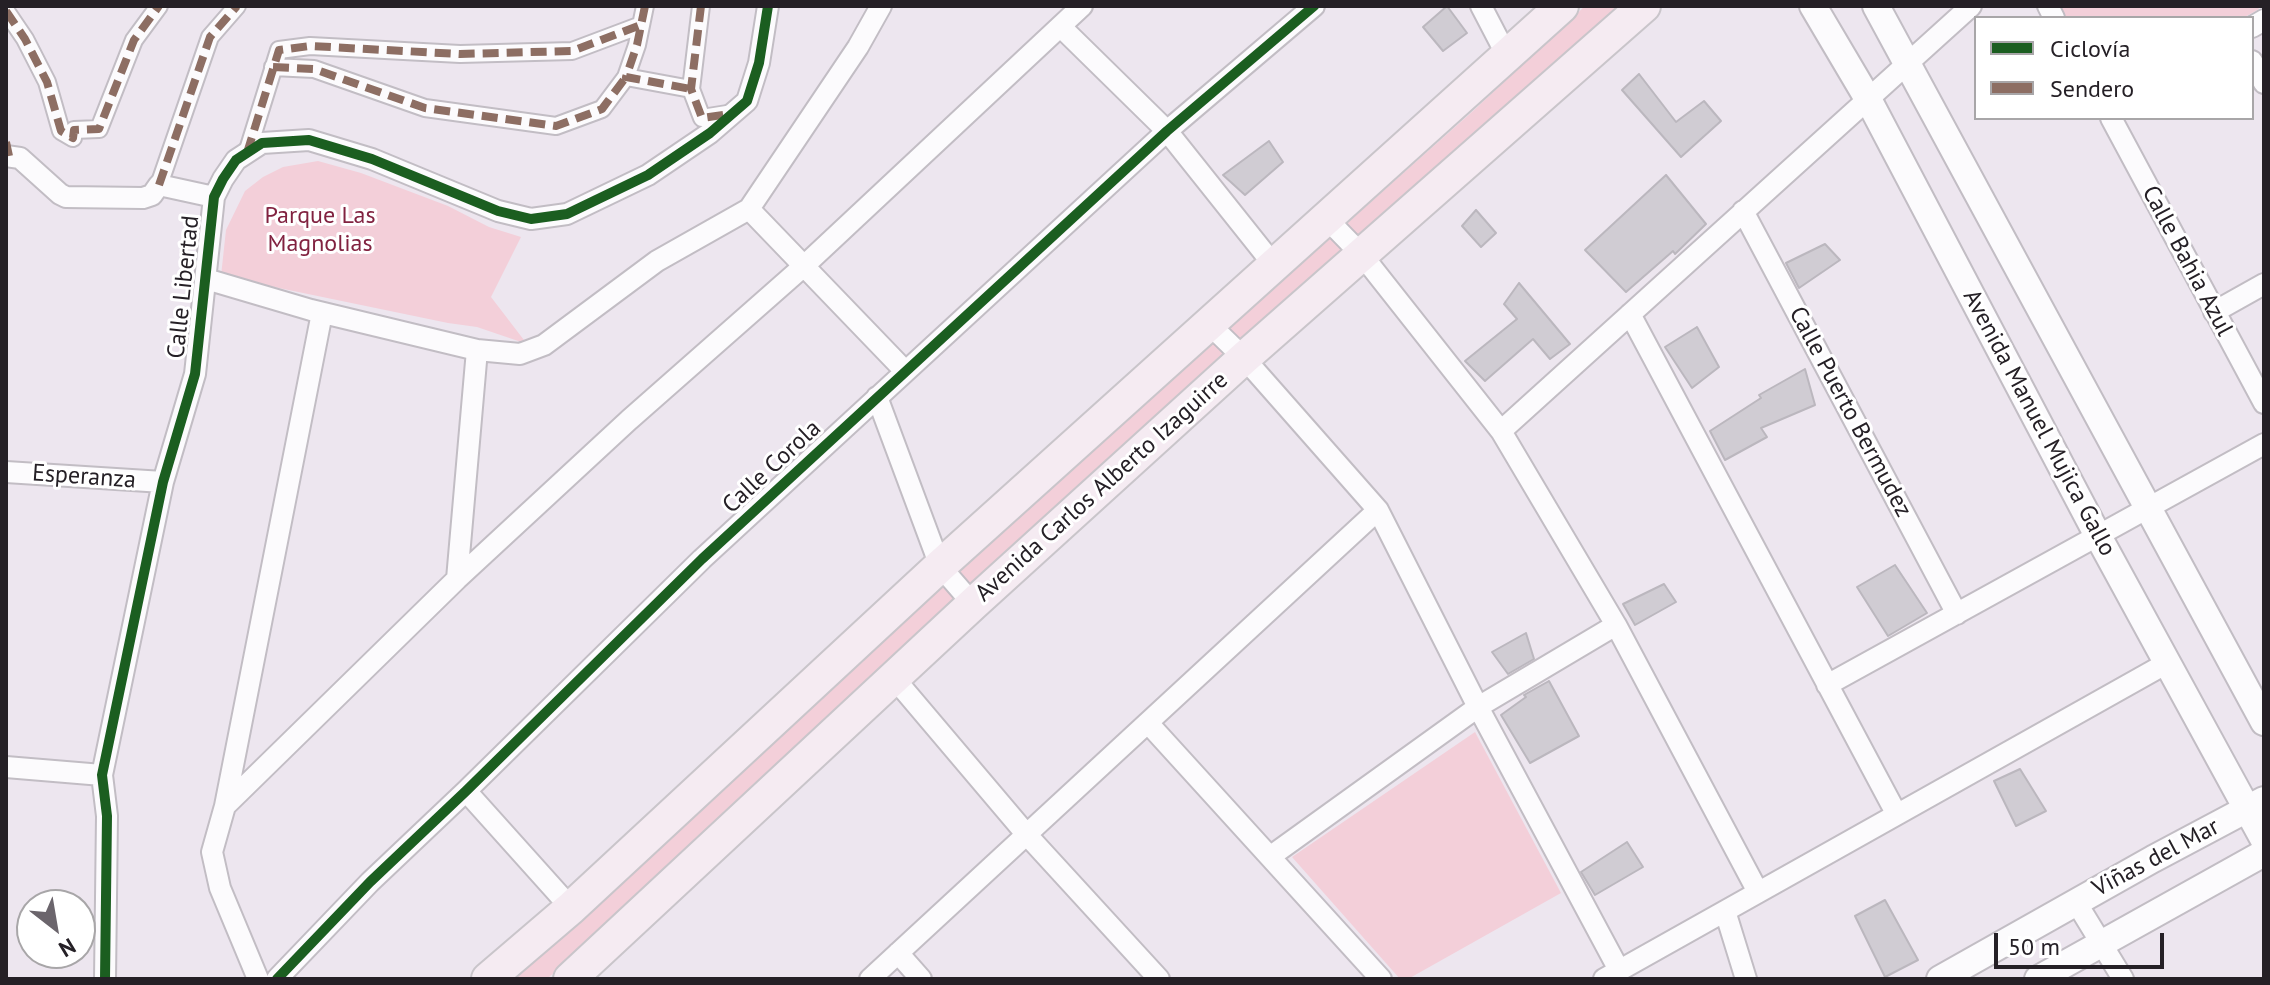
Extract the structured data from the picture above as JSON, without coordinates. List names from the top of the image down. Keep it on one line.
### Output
{"streets":{"main road":["Avenida Carlos Alberto Izaguirre"],"street":["Calle Bahia Azul","Calle Libertad","Calle Puerto Bermudez","Avenida Manuel Mujica Gallo","Calle Corola","Esperanza","Viñas del Mar"]},"crossings":[["Calle Libertad","Esperanza"],["Avenida Manuel Mujica Gallo","Viñas del Mar"]],"parks":["Parque Las Magnolias"],"legend":["Ciclovía","Sendero"],"scale_bar":"50 m","north":"bottom right"}
